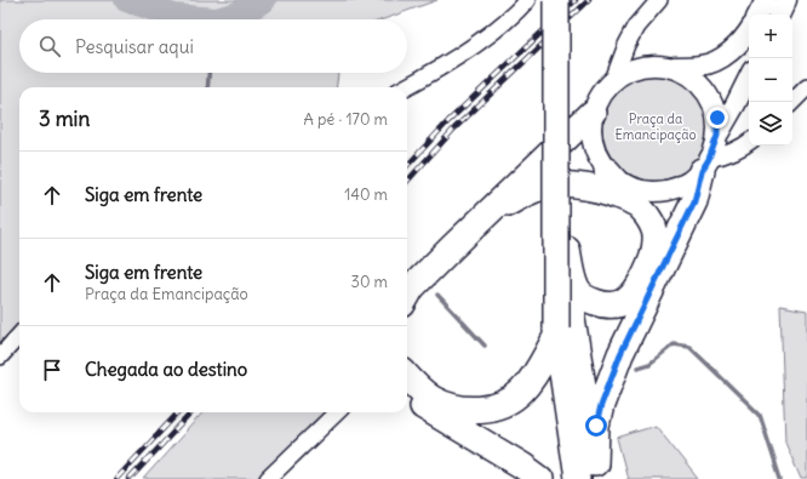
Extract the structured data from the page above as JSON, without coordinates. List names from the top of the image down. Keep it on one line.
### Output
{"parks":["Praça da Emancipação"],"page":{"map_buttons":["+","−"],"search":"Pesquisar aqui","heading":["3 min","A pé · 170 m"],"list":[["Siga em frente","140 m"],["Siga em frente","Praça da Emancipação","30 m"],"Chegada ao destino"]}}
